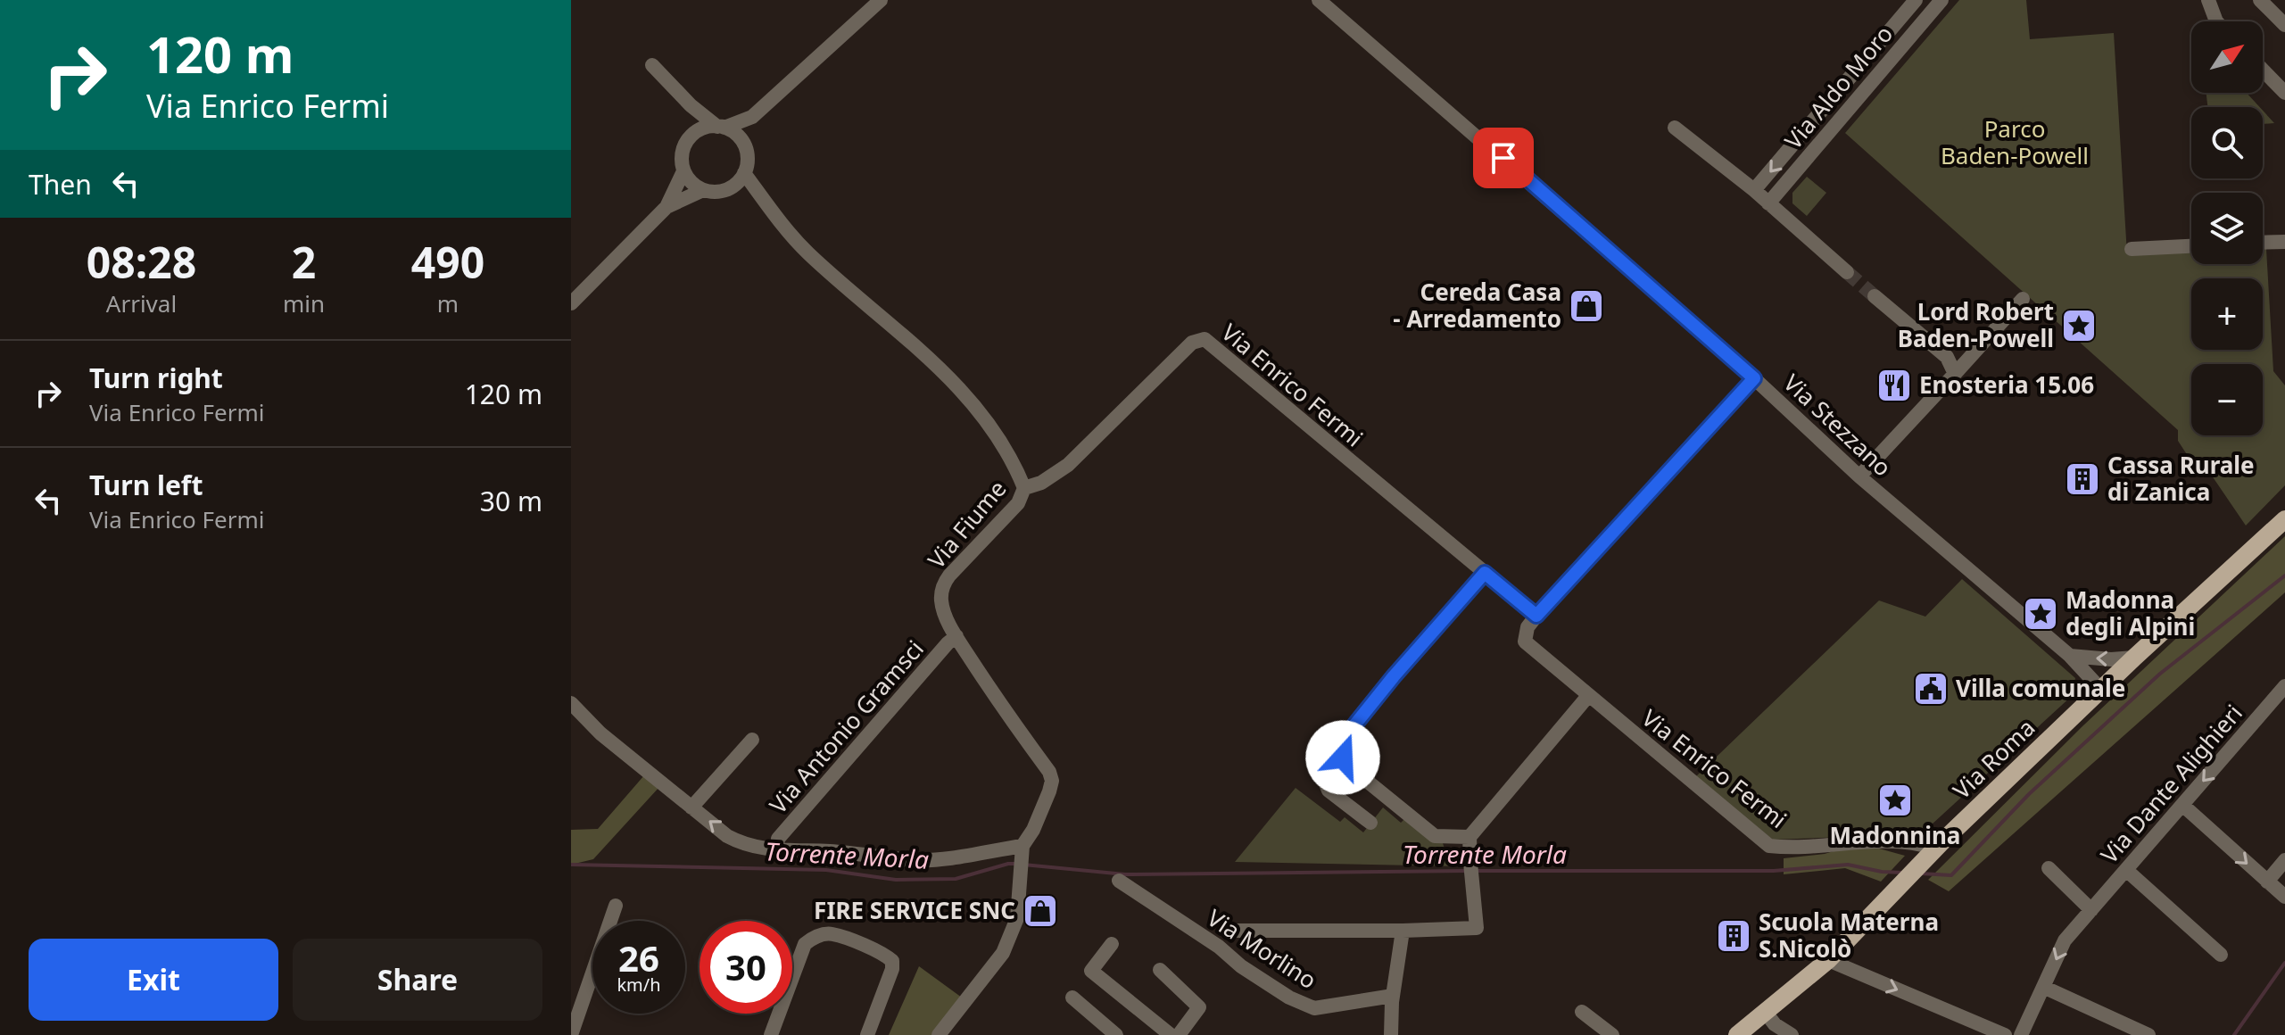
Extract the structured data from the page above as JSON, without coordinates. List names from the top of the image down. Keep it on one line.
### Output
{"streets":{"main road":["Via Roma"],"street":["Via Aldo Moro","Via Enrico Fermi","Via Stezzano","Via Fiume","Via Antonio Gramsci","Via Dante Alighieri","Via Morlino"]},"crossings":[["Via Enrico Fermi","Via Fiume"],["Via Enrico Fermi","Via Roma"],["Via Stezzano","Via Roma"],["Via Fiume","Via Antonio Gramsci"]],"one_way":["Via Dante Alighieri"],"water":["Torrente Morla"],"parks":["Parco Baden-Powell"],"places":{"shop":["Cereda Casa - Arredamento","FIRE SERVICE SNC"],"place":["Lord Robert Baden-Powell","Madonna degli Alpini","Madonnina"],"restaurant":["Enosteria 15.06"],"building":["Cassa Rurale di Zanica","Scuola Materna S.Nicolò"],"public building":["Villa comunale"]},"north":"top right","page":{"turn":["120 m","Via Enrico Fermi"],"map_buttons":["+","−"],"then":"Then","eta":["08:28","Arrival","2","min","490","m"],"list":[{"name":"Turn right","note":"Via Enrico Fermi","value":"120 m"},{"name":"Turn left","note":"Via Enrico Fermi","value":"30 m"}],"speed":"26 km/h","limit":"30","buttons":["Exit","Share"]}}
